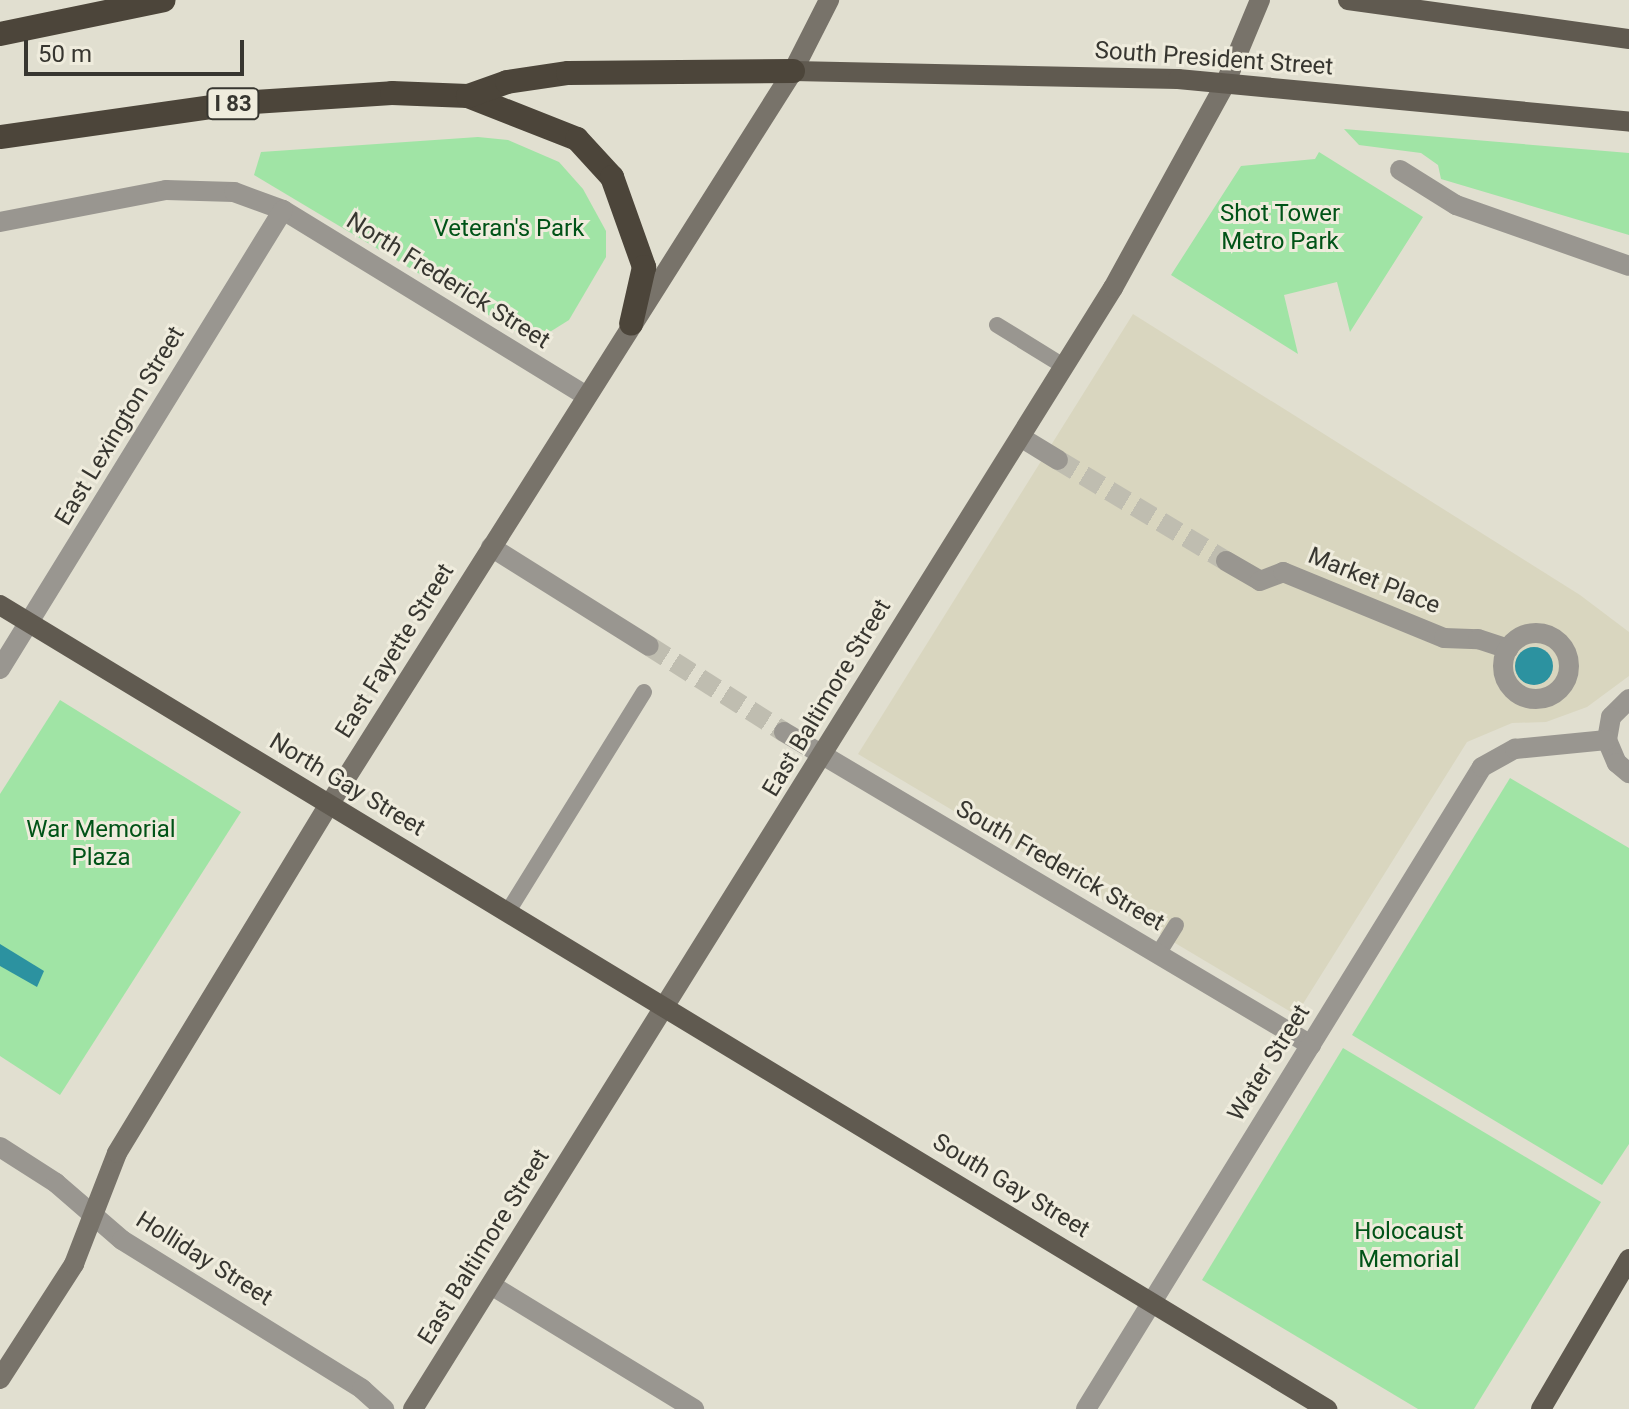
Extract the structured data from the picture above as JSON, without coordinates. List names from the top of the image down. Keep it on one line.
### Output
{"streets":{"highway":["I 83"],"main road":["South President Street","East Fayette Street","East Baltimore Street","North Gay Street","South Gay Street"],"street":["North Frederick Street","East Lexington Street","Market Place","South Frederick Street","Water Street","Holliday Street"]},"crossings":[["South President Street","I 83"],["South President Street","East Fayette Street"],["South President Street","East Baltimore Street"],["I 83","East Fayette Street"],["North Frederick Street","East Lexington Street"],["North Frederick Street","East Fayette Street"],["East Lexington Street","North Gay Street"],["East Fayette Street","North Gay Street"],["East Fayette Street","Holliday Street"],["East Baltimore Street","North Gay Street"],["East Baltimore Street","South Frederick Street"],["East Baltimore Street","South Gay Street"],["North Gay Street","South Gay Street"],["South Frederick Street","Water Street"],["Water Street","South Gay Street"]],"parks":["Shot Tower Metro Park","Veteran's Park","War Memorial Plaza","Holocaust Memorial"],"scale_bar":"50 m"}
